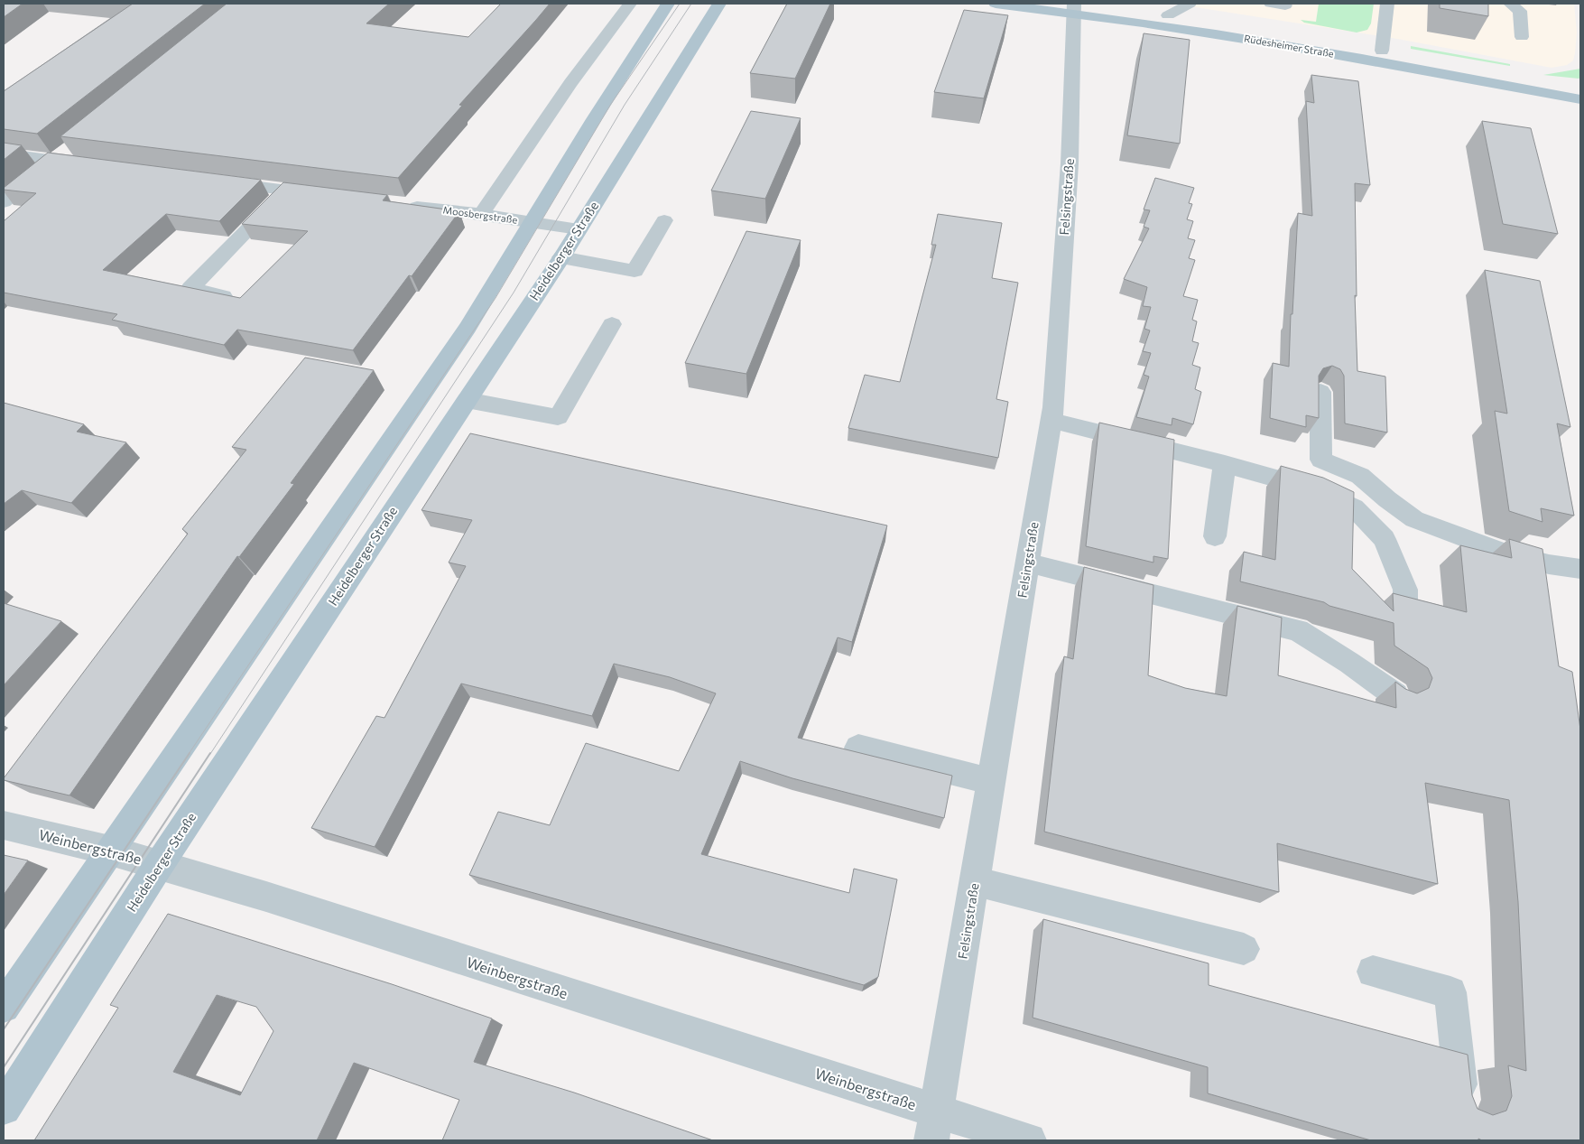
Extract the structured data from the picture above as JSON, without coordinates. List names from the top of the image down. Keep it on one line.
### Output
{"streets":{"main road":["Rüdesheimer Straße","Heidelberger Straße"],"street":["Felsingstraße","Moosbergstraße","Weinbergstraße"]},"crossings":[["Rüdesheimer Straße","Felsingstraße"],["Felsingstraße","Weinbergstraße"],["Moosbergstraße","Heidelberger Straße"],["Heidelberger Straße","Weinbergstraße"]]}
